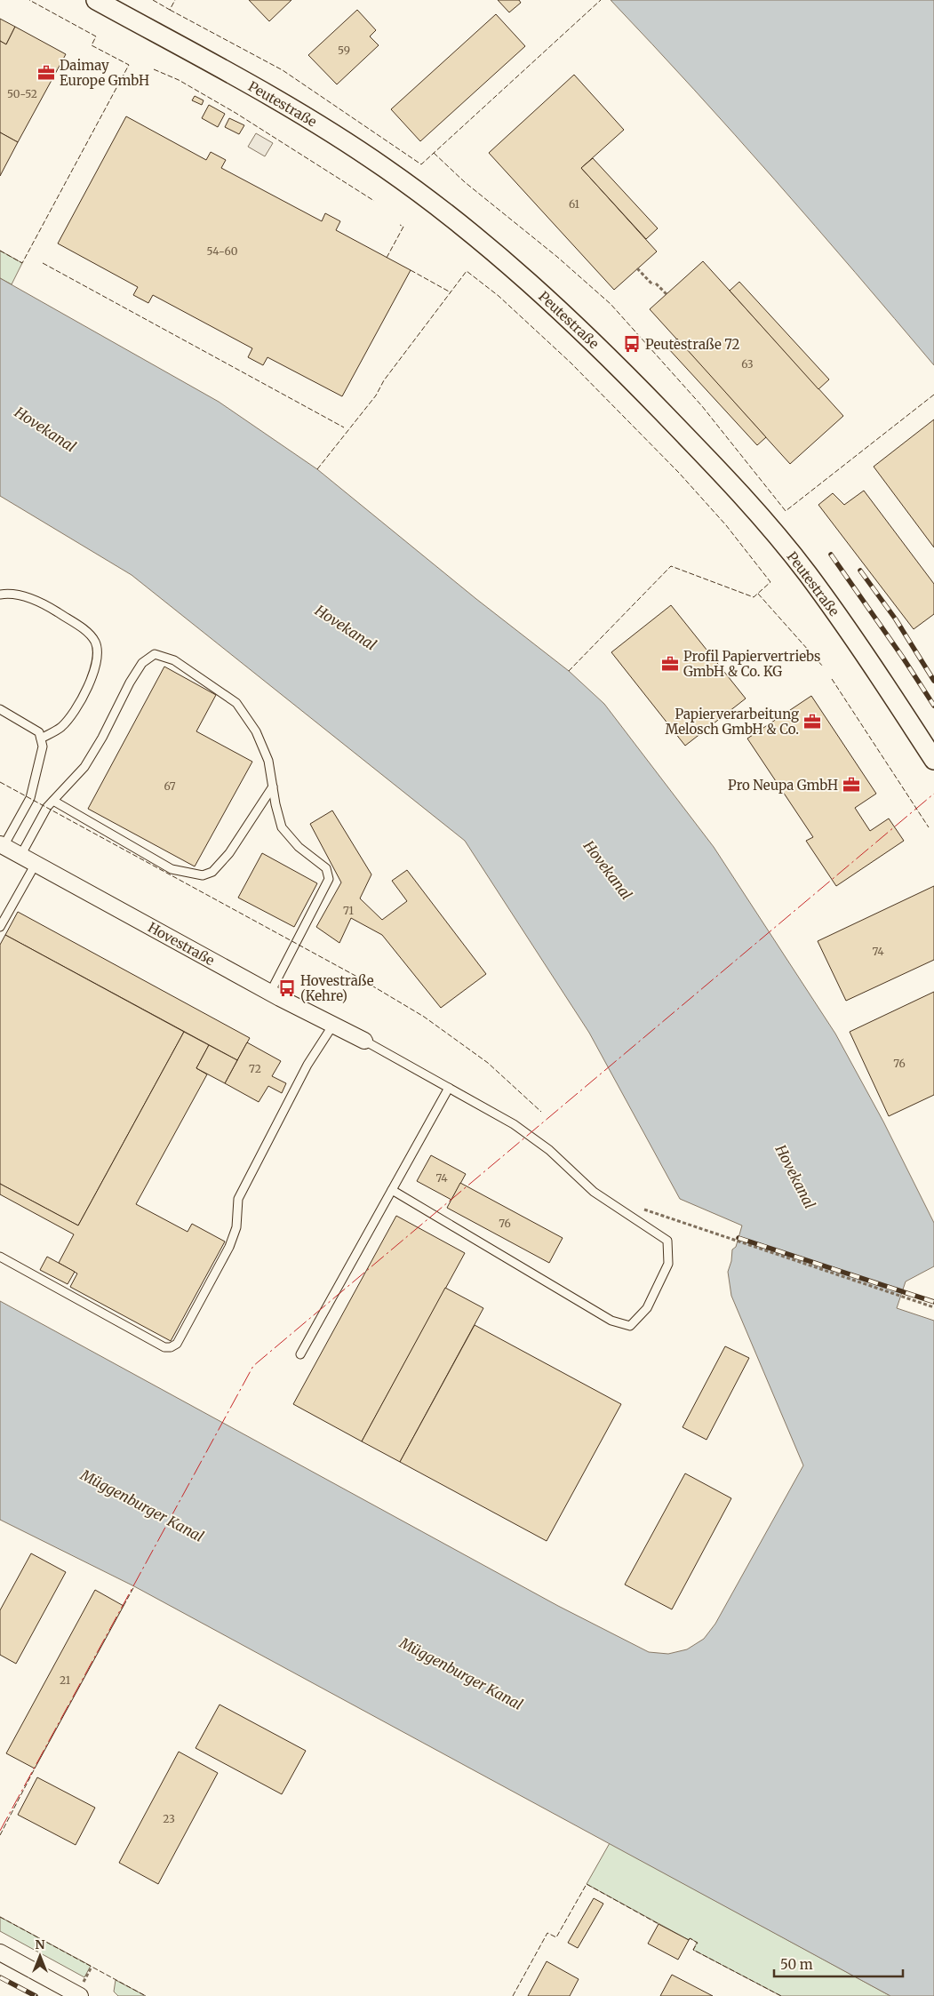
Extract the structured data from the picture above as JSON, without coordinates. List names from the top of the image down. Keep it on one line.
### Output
{"streets":{"street":["Peutestraße","Hovestraße"]},"water":["Hovekanal","Müggenburger Kanal"],"places":{"office":["Daimay Europe GmbH","Profil Papiervertriebs GmbH & Co. KG","Papierverarbeitung Melosch GmbH & Co.","Pro Neupa GmbH"],"bus stop":["Peutestraße 72","Hovestraße (Kehre)"]},"house_numbers":["59","50-52","61","54-60","63","67","71","74","76","72","74","76","21","23"],"scale_bar":"50 m","north":"top"}
